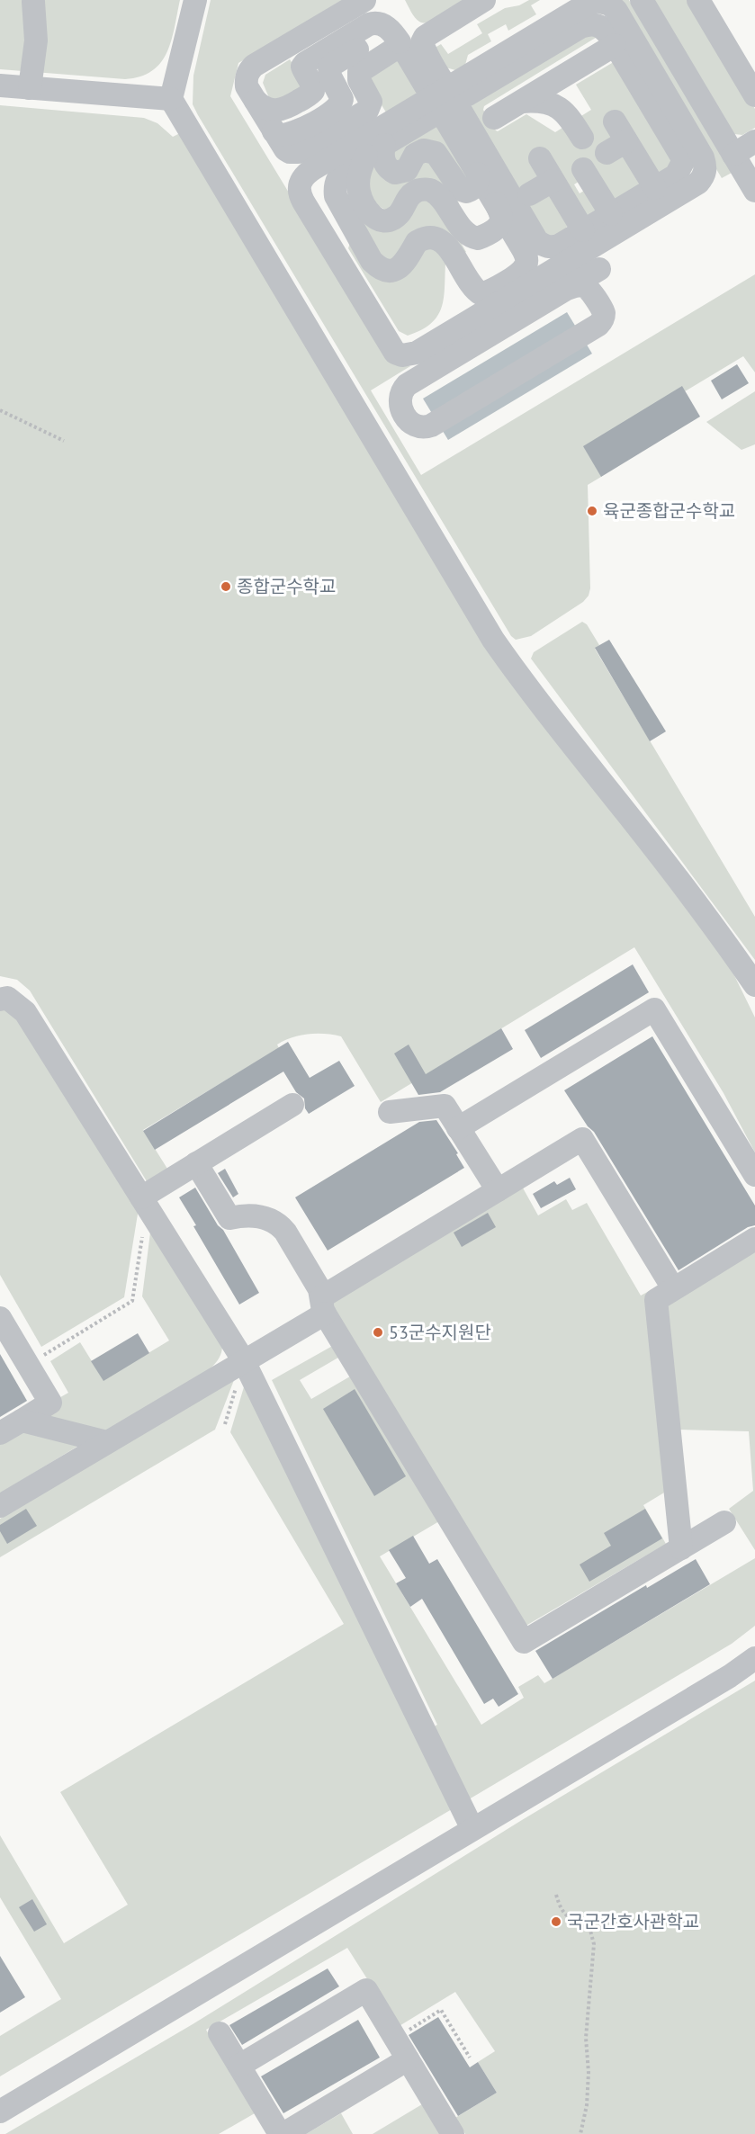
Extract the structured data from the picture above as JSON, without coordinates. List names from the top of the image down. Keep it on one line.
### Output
{"places":["육군종합군수학교","종합군수학교","53군수지원단","국군간호사관학교"]}
